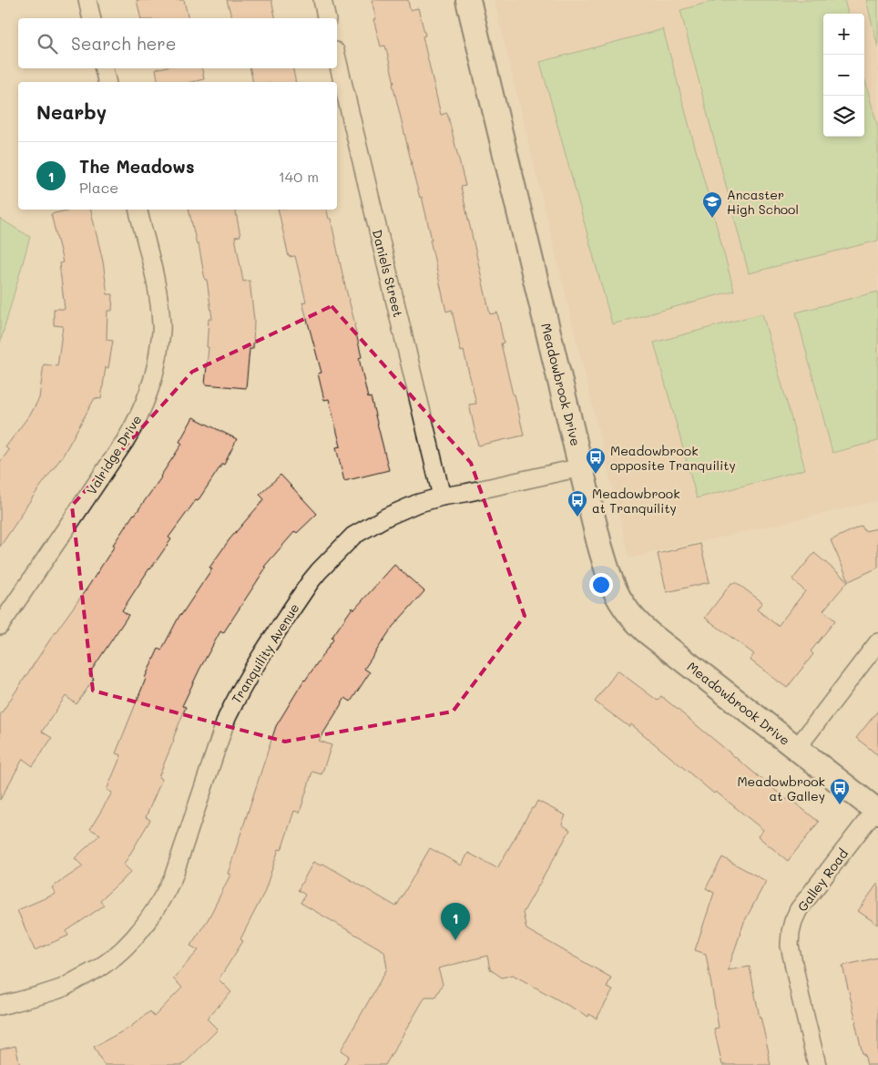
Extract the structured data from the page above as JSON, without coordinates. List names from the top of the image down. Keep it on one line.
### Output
{"streets":{"street":["Daniels Street","Meadowbrook Drive","Valridge Drive","Tranquility Avenue","Galley Road"]},"crossings":[["Daniels Street","Tranquility Avenue"],["Meadowbrook Drive","Tranquility Avenue"],["Meadowbrook Drive","Galley Road"]],"places":{"school or university":["Ancaster High School"],"bus stop":["Meadowbrook opposite Tranquility","Meadowbrook at Tranquility","Meadowbrook at Galley"]},"page":{"map_buttons":["+","−"],"search":"Search here","heading":"Nearby","list":[{"mark":"1","name":"The Meadows","note":"Place","value":"140 m"}],"pins":"1"}}
